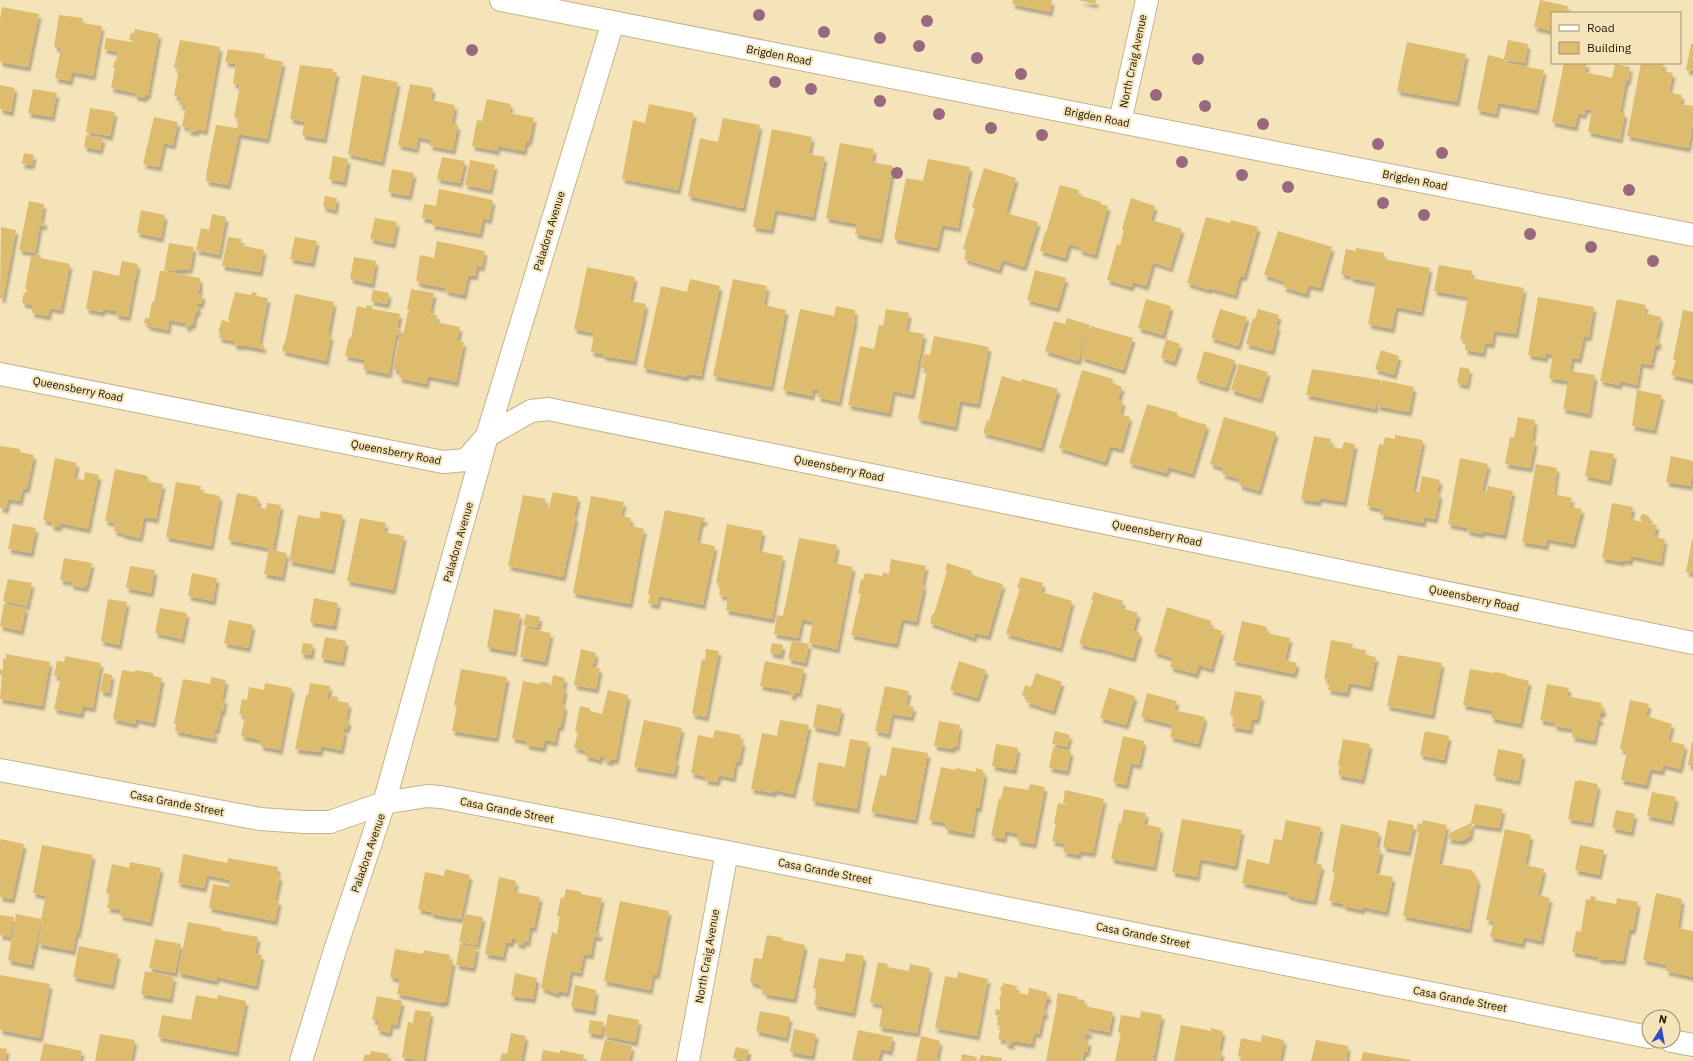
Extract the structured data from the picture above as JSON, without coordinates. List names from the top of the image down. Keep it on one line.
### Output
{"streets":{"street":["Brigden Road","North Craig Avenue","Paladora Avenue","Queensberry Road","Casa Grande Street"]},"crossings":[["Brigden Road","North Craig Avenue"],["Brigden Road","Paladora Avenue"],["North Craig Avenue","Casa Grande Street"],["Paladora Avenue","Queensberry Road"],["Paladora Avenue","Casa Grande Street"]],"legend":["Road","Building"],"north":"top"}
